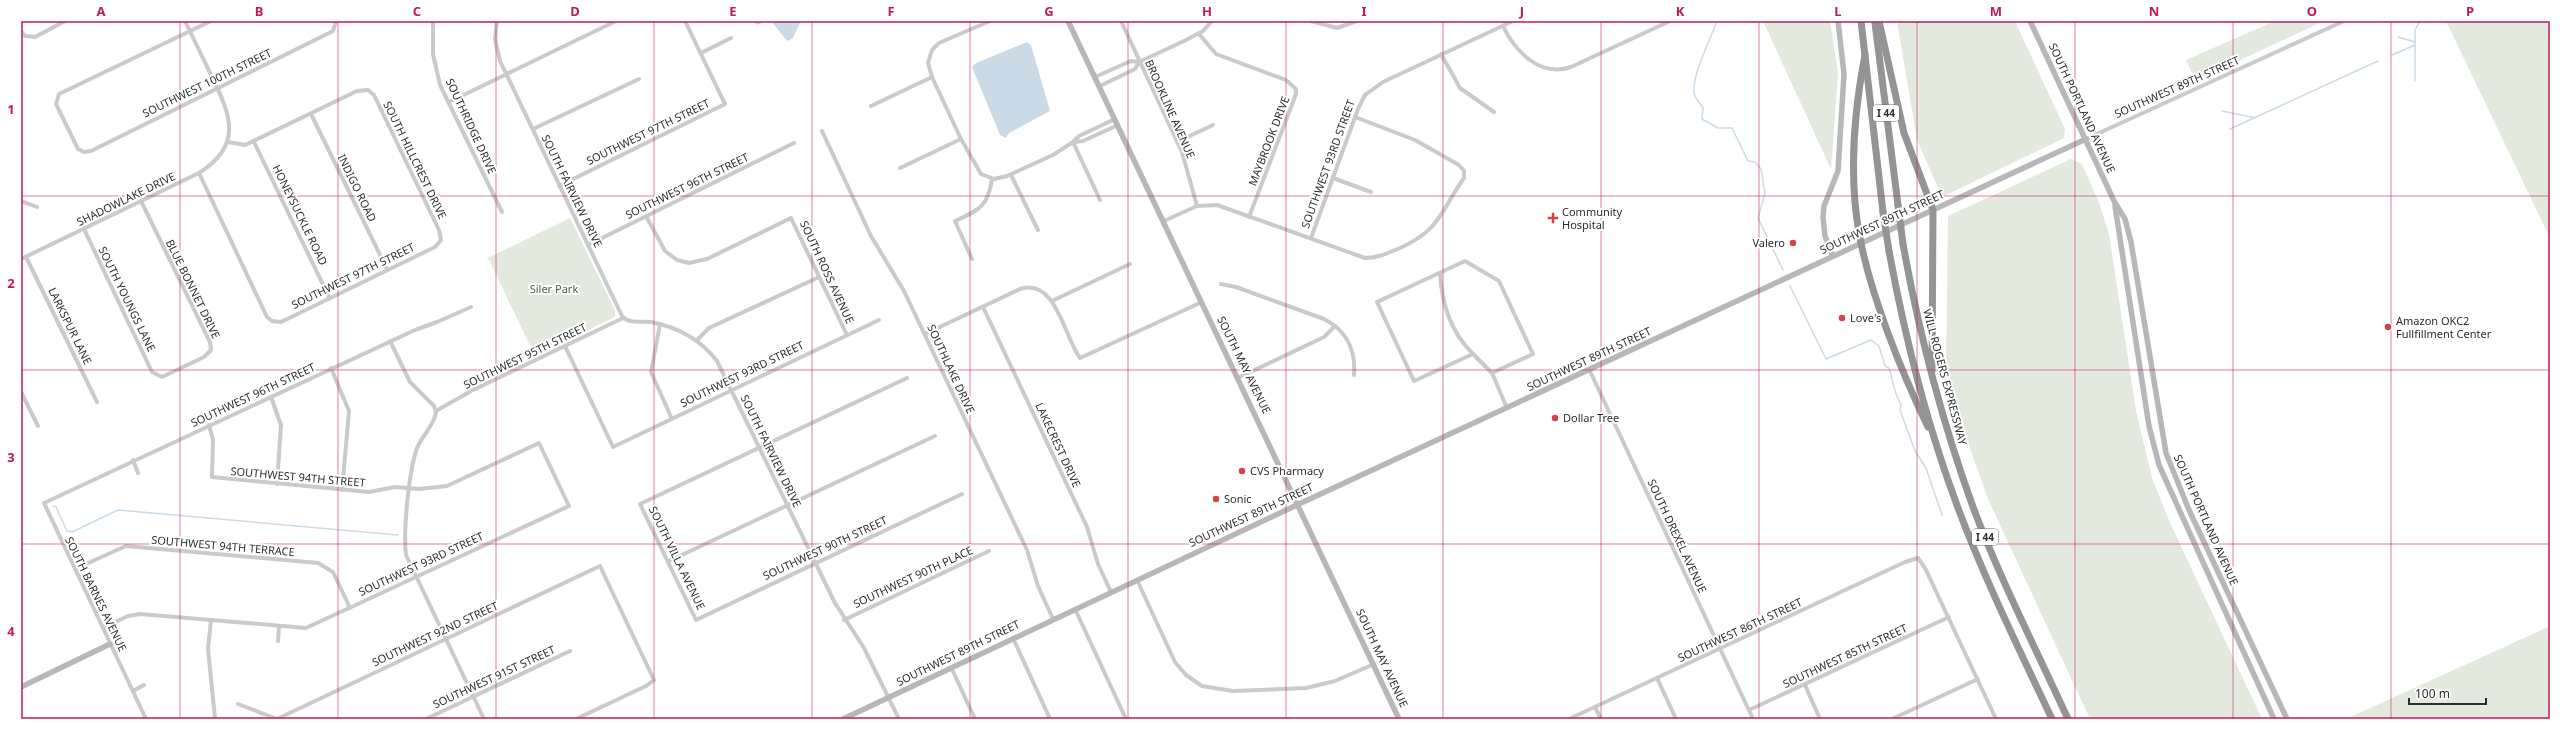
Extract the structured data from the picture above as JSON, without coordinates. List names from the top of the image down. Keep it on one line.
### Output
{"streets":{"highway":["I 44","WILL ROGERS EXPRESSWAY"],"main road":["SOUTHWEST 89TH STREET","SOUTH PORTLAND AVENUE","SOUTH MAY AVENUE"],"street":["SOUTHWEST 100TH STREET","BROOKLINE AVENUE","SOUTHRIDGE DRIVE","SOUTHWEST 97TH STREET","MAYBROOK DRIVE","SOUTH HILLCREST DRIVE","SOUTHWEST 93RD STREET","SOUTHWEST 96TH STREET","INDIGO ROAD","SOUTH FAIRVIEW DRIVE","SHADOWLAKE DRIVE","HONEYSUCKLE ROAD","SOUTH ROSS AVENUE","BLUE BONNET DRIVE","SOUTH YOUNGS LANE","LARKSPUR LANE","SOUTHWEST 95TH STREET","SOUTHLAKE DRIVE","LAKECREST DRIVE","SOUTHWEST 94TH STREET","SOUTH DREXEL AVENUE","SOUTHWEST 94TH TERRACE","SOUTHWEST 90TH STREET","SOUTH VILLA AVENUE","SOUTHWEST 90TH PLACE","SOUTH BARNES AVENUE","SOUTHWEST 86TH STREET","SOUTHWEST 92ND STREET","SOUTHWEST 85TH STREET","SOUTHWEST 91ST STREET"]},"crossings":[["SOUTHWEST 89TH STREET","SOUTH PORTLAND AVENUE"],["SOUTHWEST 89TH STREET","SOUTH FAIRVIEW DRIVE"],["SOUTHWEST 89TH STREET","SOUTH MAY AVENUE"],["SOUTHWEST 89TH STREET","SOUTHLAKE DRIVE"],["SOUTHWEST 89TH STREET","LAKECREST DRIVE"],["SOUTHWEST 89TH STREET","SOUTH DREXEL AVENUE"],["SOUTHWEST 97TH STREET","SOUTH HILLCREST DRIVE"],["SOUTHWEST 97TH STREET","INDIGO ROAD"],["SOUTHWEST 97TH STREET","SOUTH FAIRVIEW DRIVE"],["SOUTHWEST 97TH STREET","SHADOWLAKE DRIVE"],["SOUTHWEST 97TH STREET","HONEYSUCKLE ROAD"],["SOUTH HILLCREST DRIVE","INDIGO ROAD"],["SOUTHWEST 93RD STREET","SOUTH FAIRVIEW DRIVE"],["SOUTHWEST 93RD STREET","SOUTH ROSS AVENUE"],["SOUTHWEST 93RD STREET","SOUTHWEST 95TH STREET"],["SOUTHWEST 93RD STREET","SOUTHWEST 94TH STREET"],["SOUTHWEST 93RD STREET","SOUTHWEST 94TH TERRACE"],["SOUTHWEST 93RD STREET","SOUTH BARNES AVENUE"],["SOUTHWEST 96TH STREET","SOUTH FAIRVIEW DRIVE"],["SOUTHWEST 96TH STREET","SOUTH ROSS AVENUE"],["SOUTHWEST 96TH STREET","SOUTHWEST 94TH STREET"],["SOUTHWEST 96TH STREET","SOUTH BARNES AVENUE"],["SOUTH FAIRVIEW DRIVE","SOUTHWEST 95TH STREET"],["SOUTH FAIRVIEW DRIVE","SOUTHWEST 90TH STREET"],["SOUTH FAIRVIEW DRIVE","SOUTH VILLA AVENUE"],["SOUTH FAIRVIEW DRIVE","SOUTHWEST 90TH PLACE"],["SHADOWLAKE DRIVE","BLUE BONNET DRIVE"],["SHADOWLAKE DRIVE","SOUTH YOUNGS LANE"],["SHADOWLAKE DRIVE","LARKSPUR LANE"],["BLUE BONNET DRIVE","SOUTH YOUNGS LANE"],["SOUTH DREXEL AVENUE","SOUTHWEST 86TH STREET"],["SOUTH DREXEL AVENUE","SOUTHWEST 85TH STREET"],["SOUTHWEST 94TH TERRACE","SOUTH BARNES AVENUE"],["SOUTHWEST 90TH STREET","SOUTH VILLA AVENUE"],["SOUTHWEST 86TH STREET","SOUTHWEST 85TH STREET"]],"parks":["Siler Park"],"places":{"health":["Community Hospital"],"other":["Valero","Love's","Amazon OKC2 Fullfillment Center","Dollar Tree","CVS Pharmacy","Sonic"]},"scale_bar":"100 m","grid":{"columns":["A","B","C","D","E","F","G","H","I","J","K","L","M","N","O","P"],"rows":["1","2","3","4"]}}
